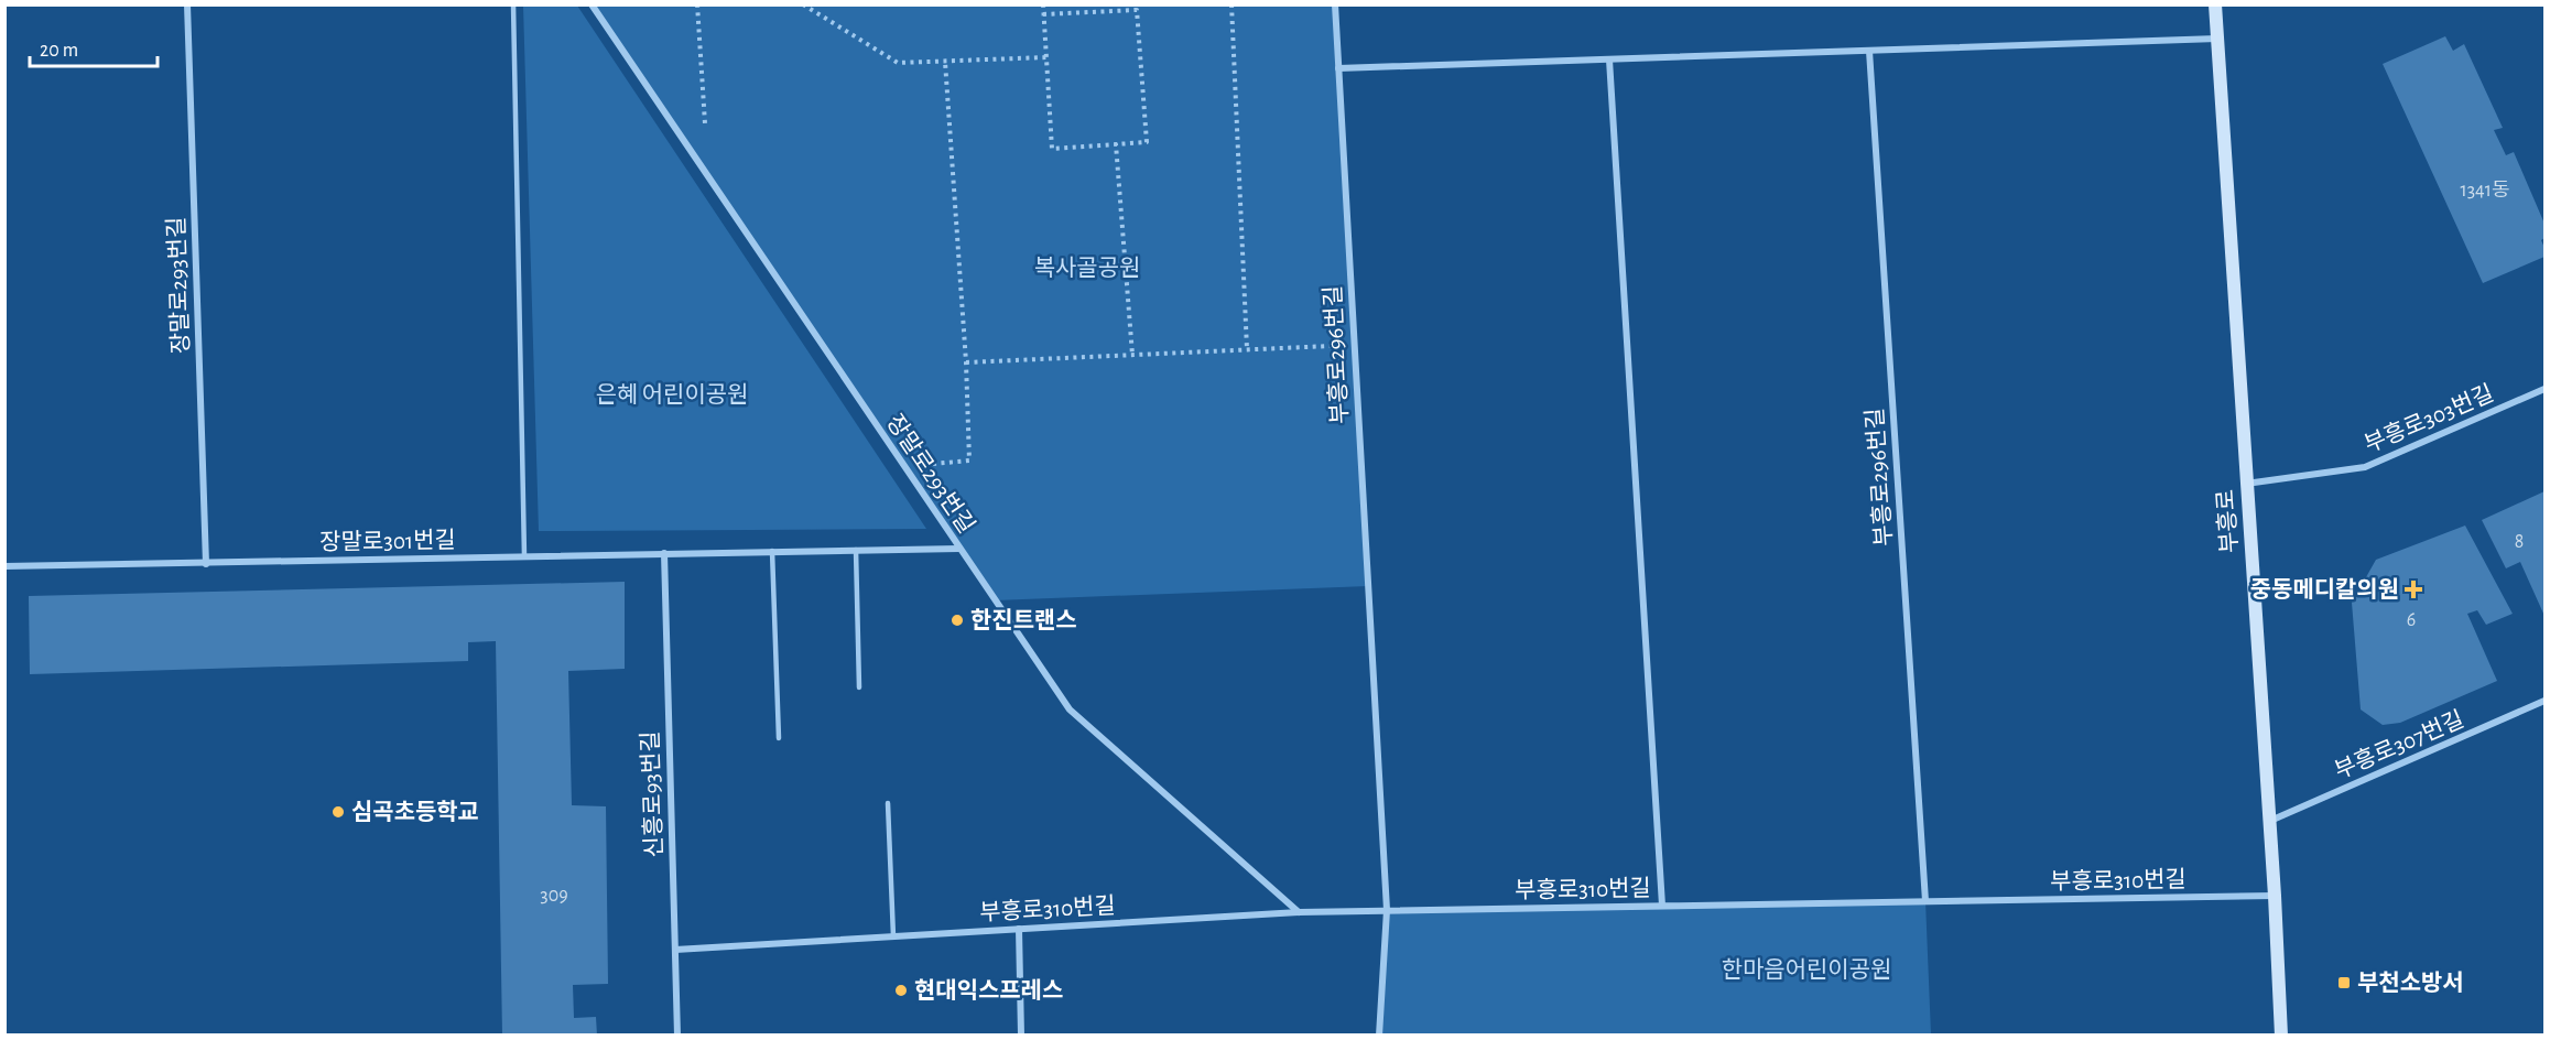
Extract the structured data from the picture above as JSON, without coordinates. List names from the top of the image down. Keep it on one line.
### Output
{"streets":{"street":["장말로293번길","부흥로296번길","부흥로303번길","부흥로","장말로301번길","부흥로307번길","신흥로93번길","부흥로310번길"]},"crossings":[["장말로293번길","장말로301번길"],["장말로293번길","부흥로310번길"],["부흥로296번길","부흥로310번길"],["부흥로303번길","부흥로"],["부흥로","부흥로307번길"],["부흥로","부흥로310번길"],["장말로301번길","신흥로93번길"],["신흥로93번길","부흥로310번길"]],"parks":["복사골공원","은혜 어린이공원","한마음어린이공원"],"places":{"health":["중동메디칼의원"],"other":["한진트랜스","심곡초등학교","현대익스프레스"],"transit":["부천소방서"]},"house_numbers":["1341동","8","6","309"],"scale_bar":"20 m"}
